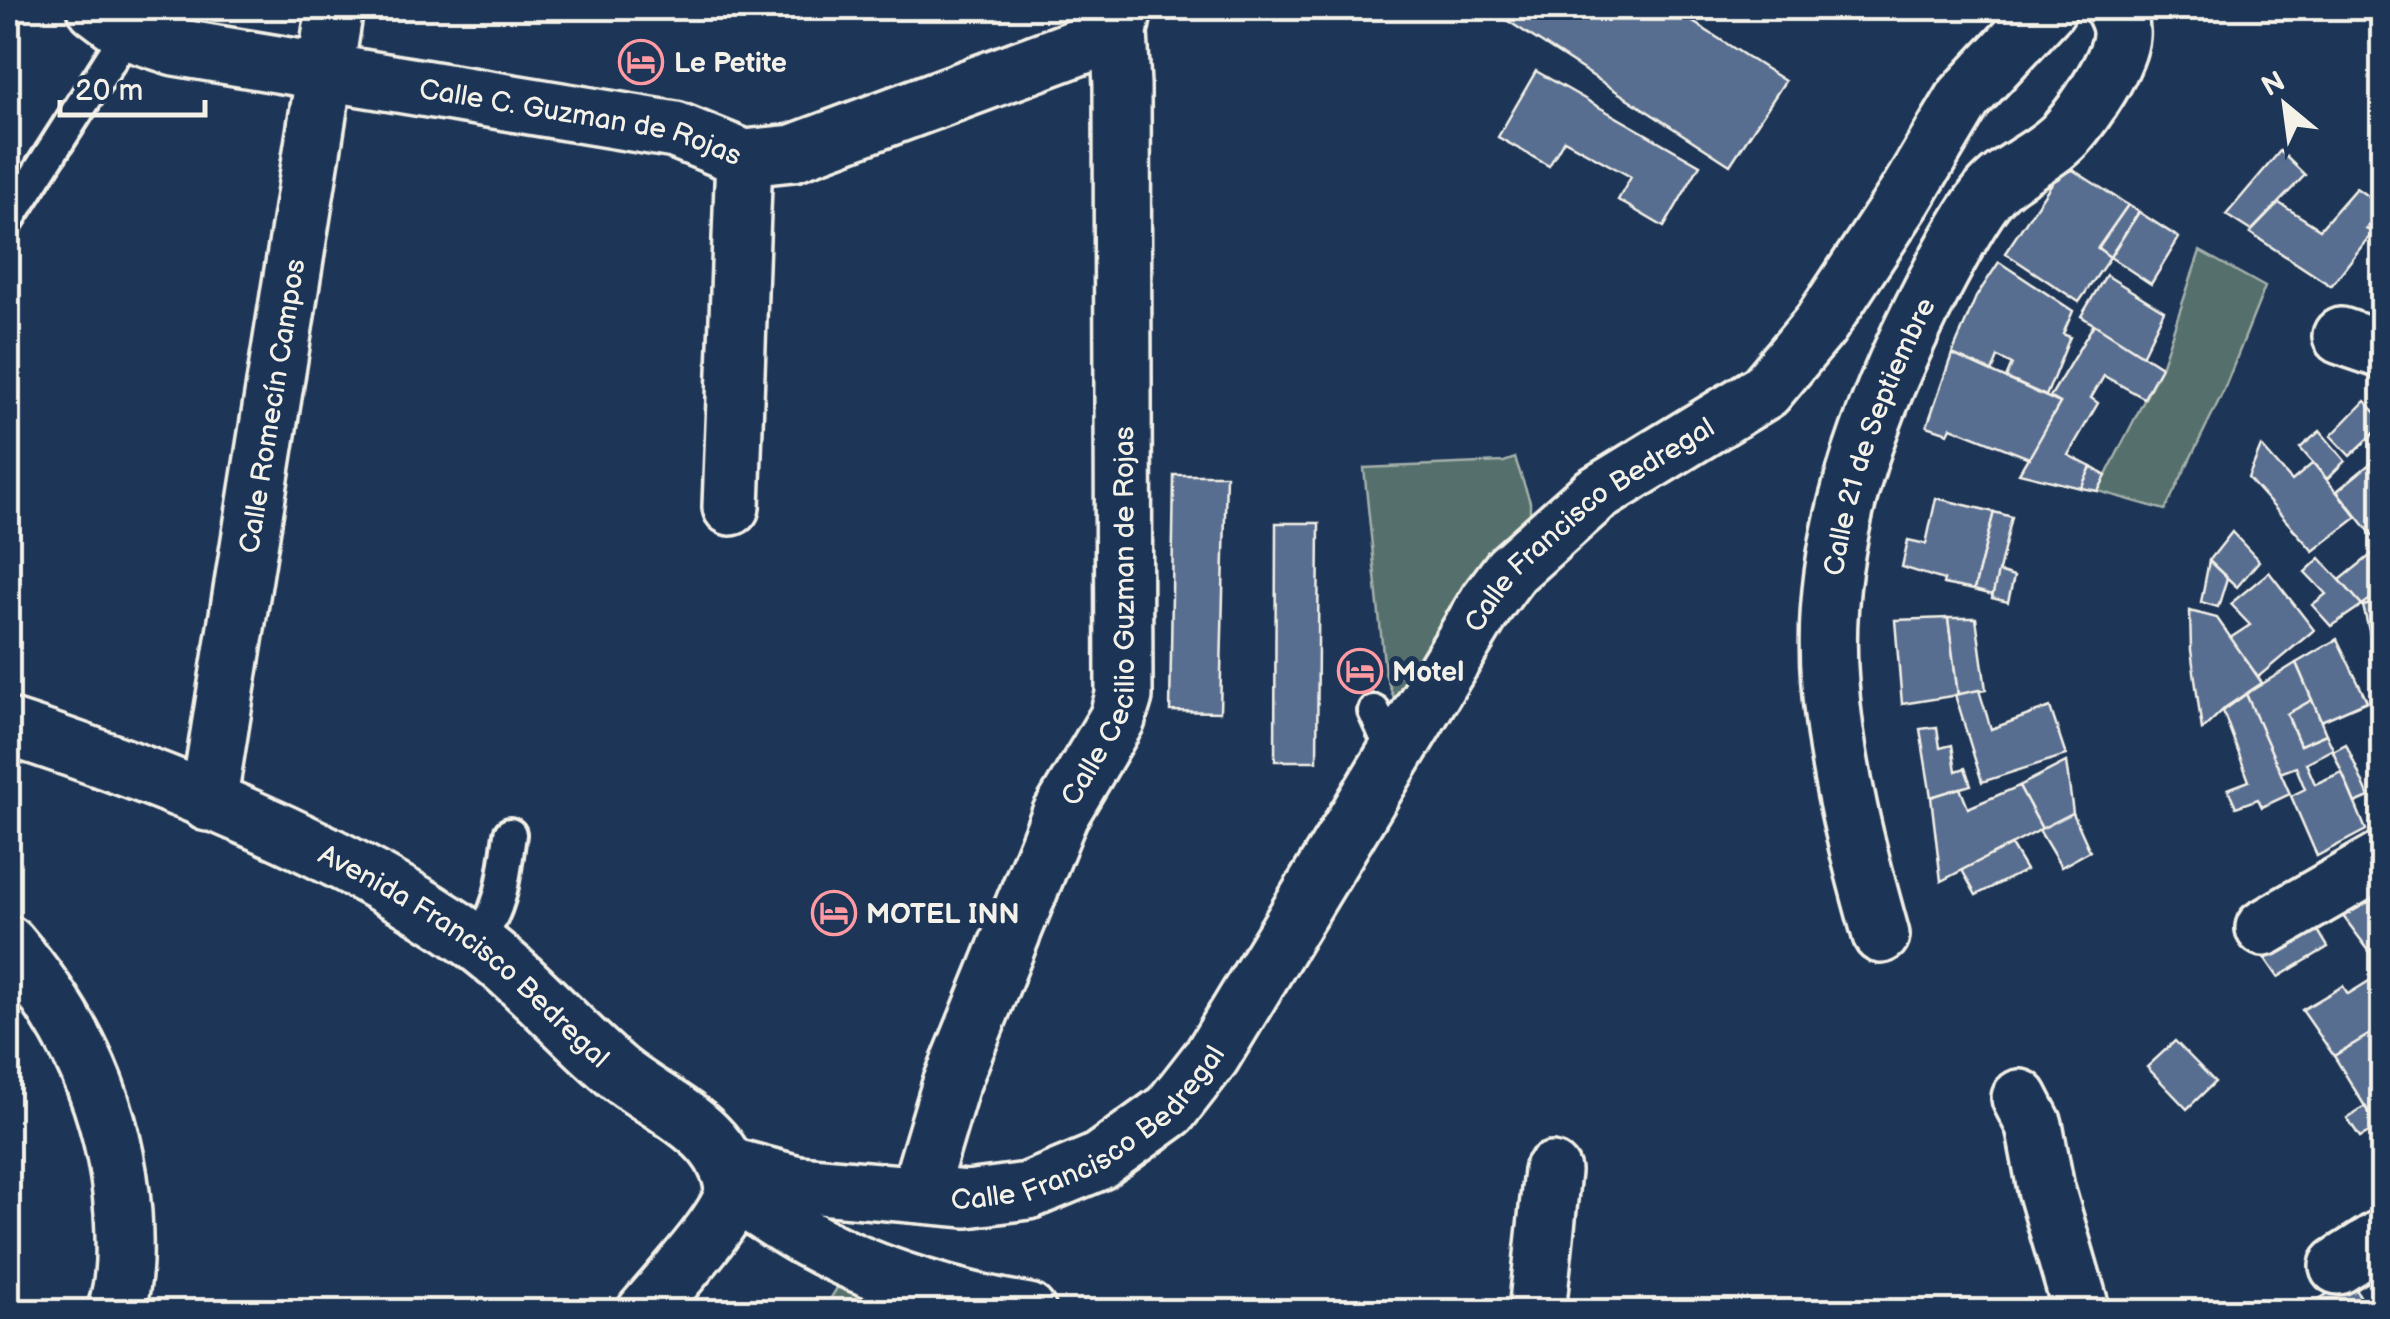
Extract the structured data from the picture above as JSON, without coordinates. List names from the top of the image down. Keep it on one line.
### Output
{"streets":{"street":["Calle C. Guzman de Rojas","Calle Romecín Campos","Calle 21 de Septiembre","Calle Francisco Bedregal","Calle Cecilio Guzman de Rojas","Avenida Francisco Bedregal"]},"crossings":[["Calle C. Guzman de Rojas","Calle Romecín Campos"],["Calle C. Guzman de Rojas","Calle Cecilio Guzman de Rojas"],["Calle Romecín Campos","Avenida Francisco Bedregal"],["Calle Francisco Bedregal","Calle Cecilio Guzman de Rojas"],["Calle Francisco Bedregal","Avenida Francisco Bedregal"]],"places":{"hotel":["Le Petite","Motel","MOTEL INN"]},"scale_bar":"20 m","north":"top left"}
